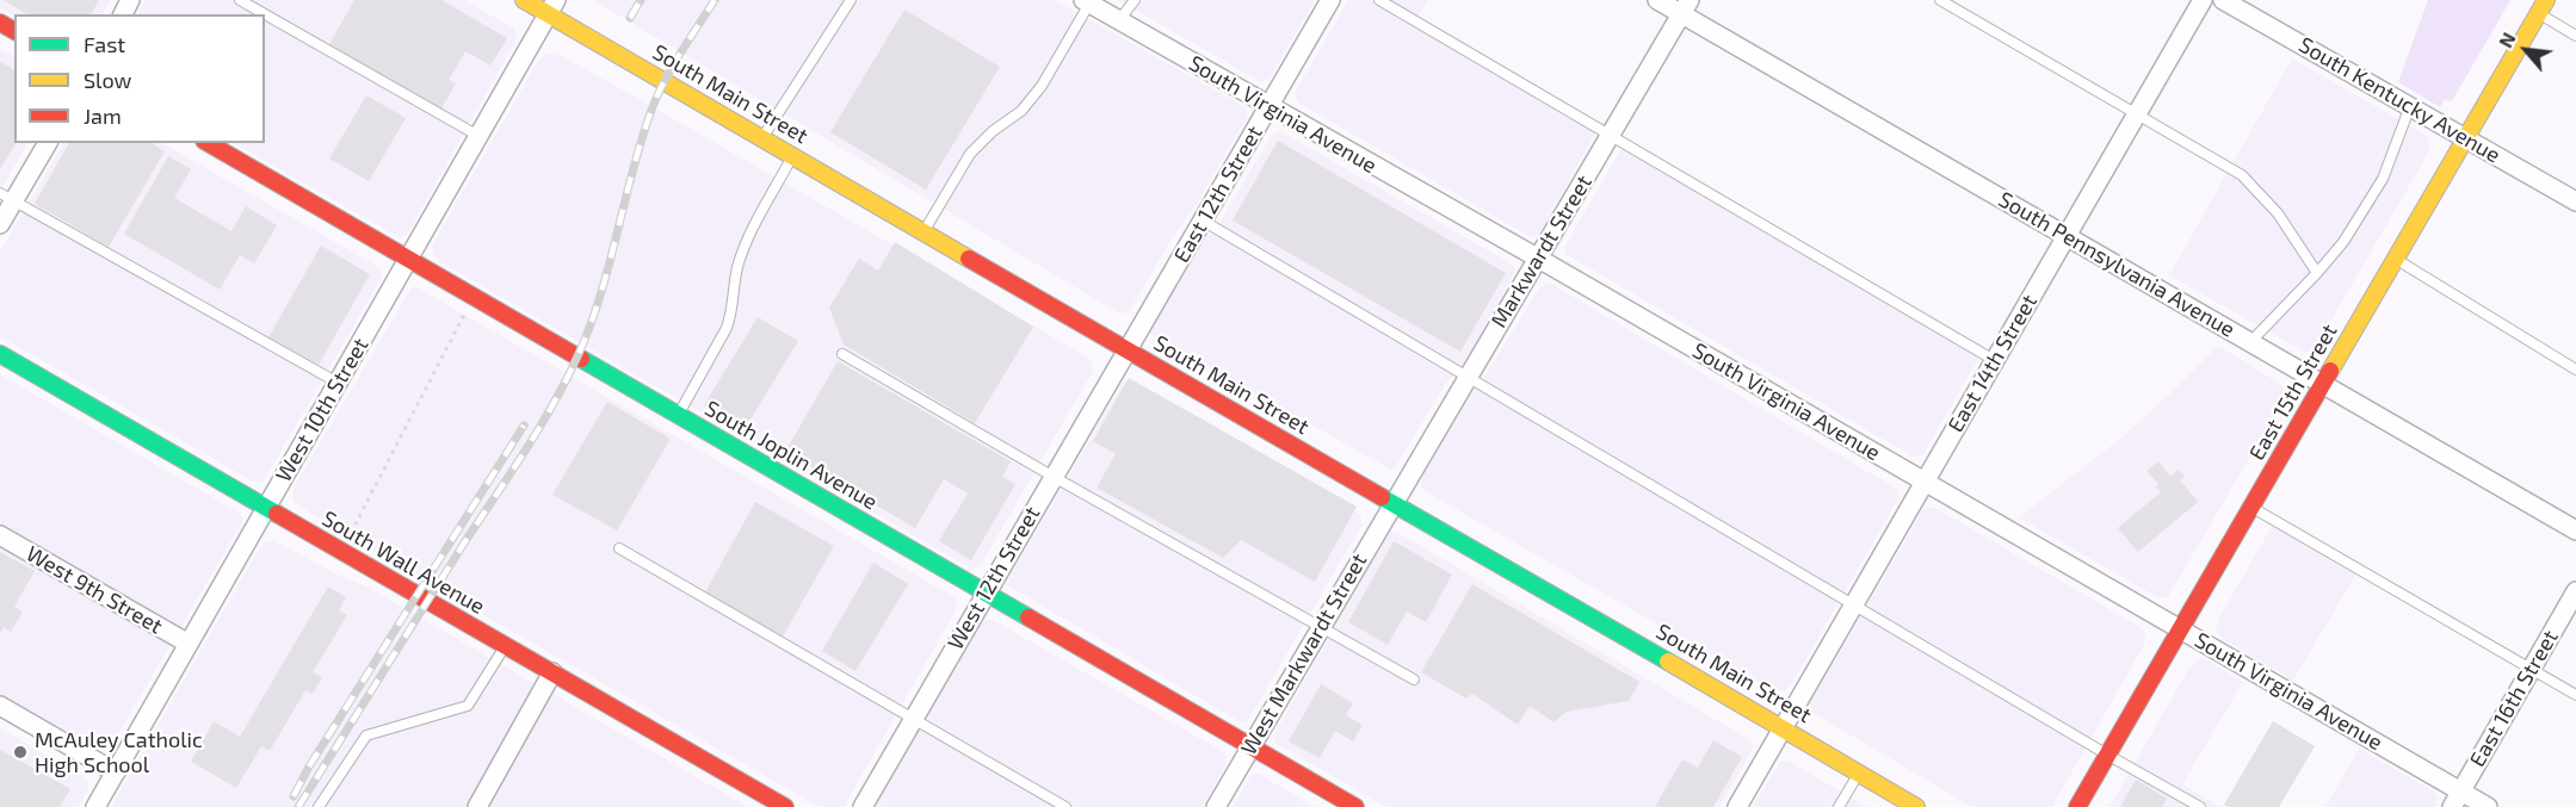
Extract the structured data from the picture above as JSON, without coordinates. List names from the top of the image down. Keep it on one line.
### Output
{"streets":{"main road":["South Main Street","East 15th Street","South Joplin Avenue","South Wall Avenue"],"street":["South Kentucky Avenue","South Virginia Avenue","East 12th Street","Markwardt Street","South Pennsylvania Avenue","East 14th Street","West 10th Street","West 12th Street","West 9th Street","West Markwardt Street","East 16th Street"]},"crossings":[["South Main Street","East 12th Street"],["South Main Street","Markwardt Street"],["South Main Street","East 14th Street"],["South Main Street","West 10th Street"],["South Main Street","West 12th Street"],["South Main Street","West Markwardt Street"],["South Kentucky Avenue","East 15th Street"],["South Virginia Avenue","East 12th Street"],["South Virginia Avenue","Markwardt Street"],["South Virginia Avenue","East 14th Street"],["South Virginia Avenue","East 15th Street"],["South Virginia Avenue","East 16th Street"],["East 12th Street","West 12th Street"],["Markwardt Street","South Pennsylvania Avenue"],["Markwardt Street","West Markwardt Street"],["South Pennsylvania Avenue","East 14th Street"],["South Pennsylvania Avenue","East 15th Street"],["West 10th Street","South Joplin Avenue"],["West 10th Street","South Wall Avenue"],["West 10th Street","West 9th Street"],["South Joplin Avenue","West 12th Street"],["South Joplin Avenue","West Markwardt Street"]],"places":["McAuley Catholic High School"],"legend":["Fast","Slow","Jam"],"north":"top left"}
